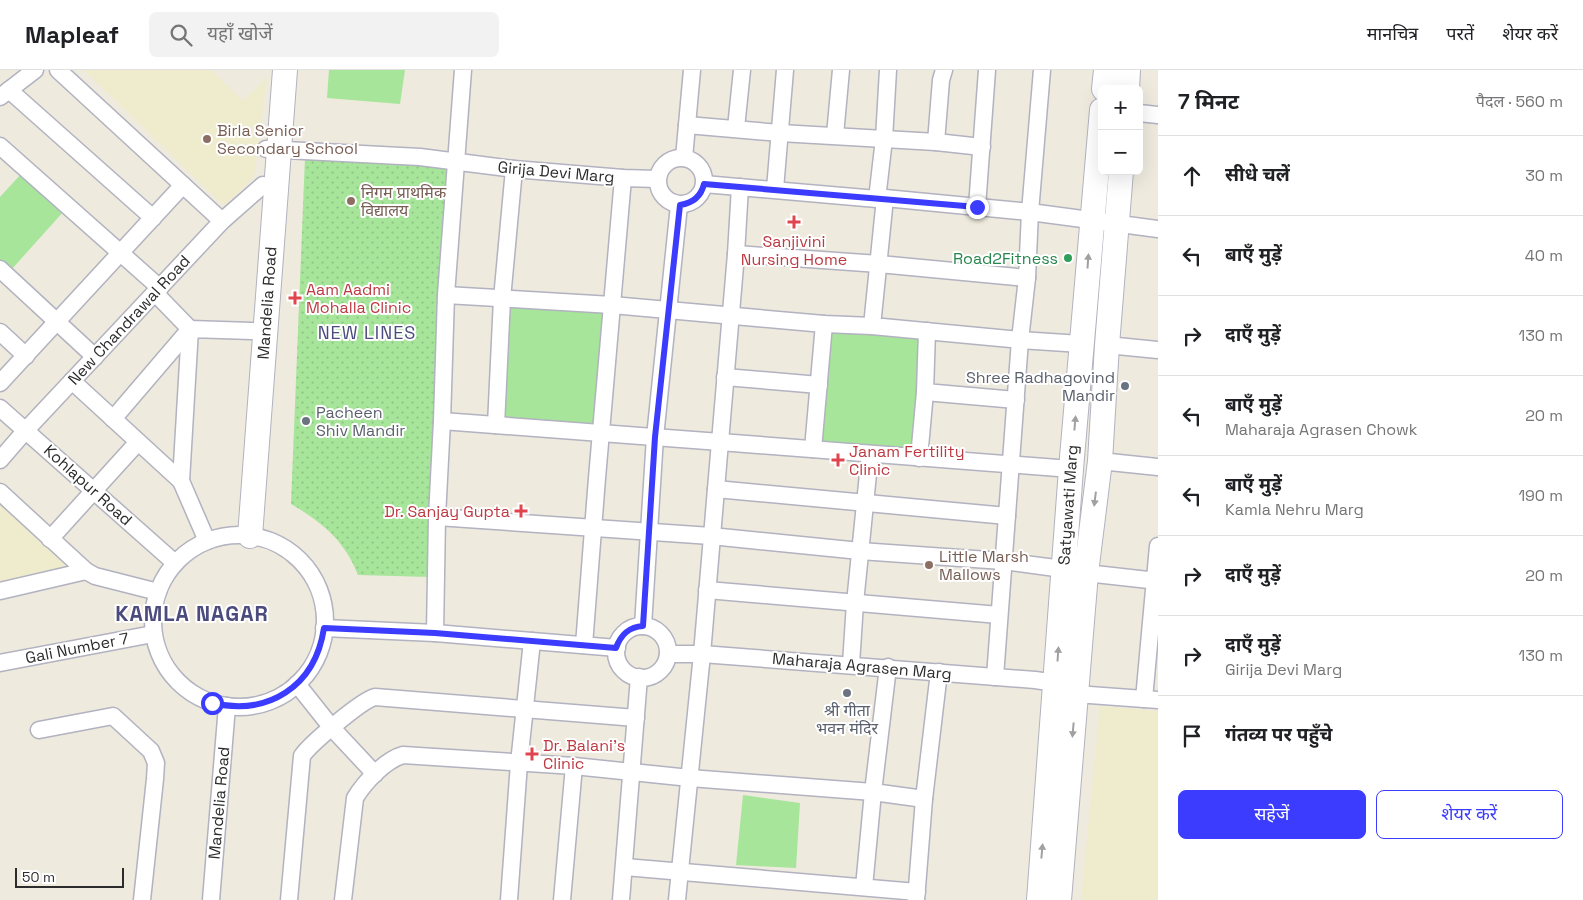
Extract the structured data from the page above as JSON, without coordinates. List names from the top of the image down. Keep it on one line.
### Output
{"streets":{"street":["Girija Devi Marg","Mandelia Road","New Chandrawal Road","Kohlapur Road","Satyawati Marg","Gali Number 7","Maharaja Agrasen Marg"]},"crossings":[["Girija Devi Marg","Mandelia Road"],["Mandelia Road","New Chandrawal Road"],["Mandelia Road","Kohlapur Road"],["Mandelia Road","Gali Number 7"],["New Chandrawal Road","Kohlapur Road"],["Kohlapur Road","Gali Number 7"],["Satyawati Marg","Maharaja Agrasen Marg"]],"districts":["NEW LINES","KAMLA NAGAR"],"places":{"other":["Birla Senior Secondary School","निगम प्राथमिक विद्यालय","Road2Fitness","Shree Radhagovind Mandir","Pacheen Shiv Mandir","Little Marsh Mallows","श्री गीता भवन मंदिर"],"health":["Sanjivini Nursing Home","Aam Aadmi Mohalla Clinic","Janam Fertility Clinic","Dr. Sanjay Gupta","Dr. Balani's Clinic"]},"scale_bar":"50 m","page":{"header":"Mapleaf","search":"यहाँ खोजें","nav":["मानचित्र","परतें","शेयर करें"],"heading":["7 मिनट","पैदल · 560 m"],"map_buttons":["+","−"],"list":[["सीधे चलें","30 m"],["बाएँ मुड़ें","40 m"],["दाएँ मुड़ें","130 m"],["बाएँ मुड़ें","Maharaja Agrasen Chowk","20 m"],["बाएँ मुड़ें","Kamla Nehru Marg","190 m"],["दाएँ मुड़ें","20 m"],["दाएँ मुड़ें","Girija Devi Marg","130 m"],"गंतव्य पर पहुँचे"],"buttons":["सहेजें","शेयर करें"],"scale":"50 m"}}
